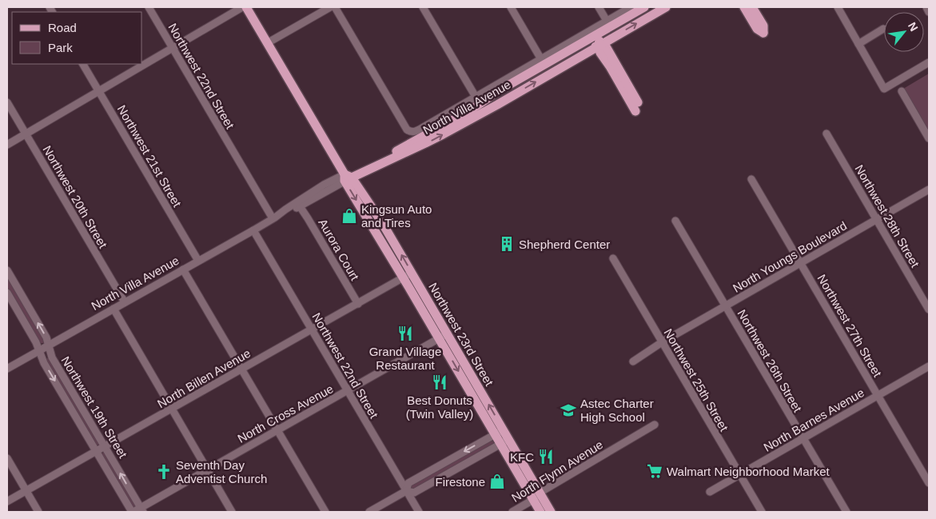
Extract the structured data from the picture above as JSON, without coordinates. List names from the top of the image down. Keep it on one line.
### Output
{"streets":{"main road":["North Villa Avenue","Northwest 23rd Street"],"street":["Northwest 22nd Street","Northwest 21st Street","Northwest 20th Street","Northwest 28th Street","Aurora Court","North Youngs Boulevard","Northwest 27th Street","Northwest 26th Street","North Billen Avenue","Northwest 25th Street","Northwest 19th Street","North Cross Avenue","North Barnes Avenue","North Flynn Avenue"]},"crossings":[["Northwest 22nd Street","North Villa Avenue"],["Northwest 22nd Street","North Billen Avenue"],["Northwest 22nd Street","North Cross Avenue"],["North Villa Avenue","Northwest 21st Street"],["North Villa Avenue","Northwest 20th Street"],["North Villa Avenue","Aurora Court"],["North Villa Avenue","Northwest 23rd Street"],["North Villa Avenue","Northwest 19th Street"],["Northwest 28th Street","North Youngs Boulevard"],["Aurora Court","North Billen Avenue"],["North Youngs Boulevard","Northwest 27th Street"],["North Youngs Boulevard","Northwest 26th Street"],["North Youngs Boulevard","Northwest 25th Street"],["Northwest 27th Street","North Barnes Avenue"],["Northwest 23rd Street","North Billen Avenue"],["Northwest 23rd Street","North Cross Avenue"],["Northwest 23rd Street","North Flynn Avenue"],["Northwest 26th Street","North Barnes Avenue"],["North Billen Avenue","Northwest 19th Street"],["Northwest 25th Street","North Barnes Avenue"],["Northwest 19th Street","North Cross Avenue"]],"places":{"shop":["Kingsun Auto and Tires","Firestone"],"building":["Shepherd Center"],"restaurant":["Grand Village Restaurant","Best Donuts (Twin Valley)","KFC"],"school or university":["Astec Charter High School"],"supermarket":["Walmart Neighborhood Market"],"church":["Seventh Day Adventist Church"]},"legend":["Road","Park"],"north":"top right"}
